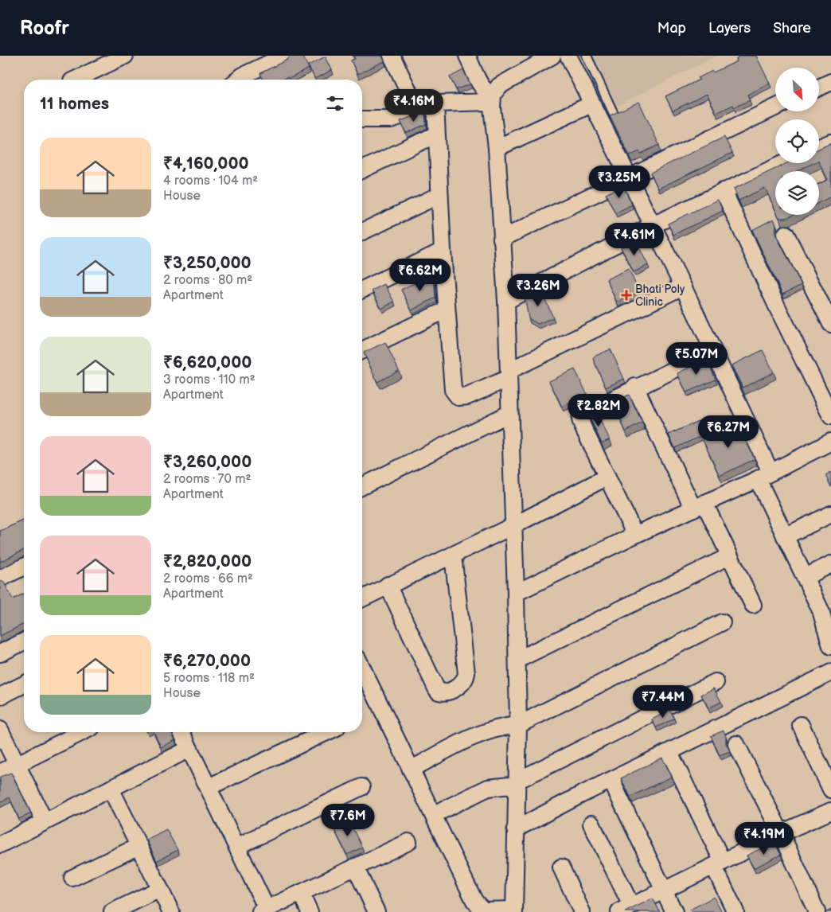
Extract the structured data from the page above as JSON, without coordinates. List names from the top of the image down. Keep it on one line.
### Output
{"places":{"health":["Bhati Poly Clinic"]},"north":"bottom right","page":{"header":"Roofr","nav":["Map","Layers","Share"],"heading":"11 homes","price":["₹4.16M","₹3.25M","₹4.61M","₹6.62M","₹3.26M","₹5.07M","₹2.82M","₹6.27M","₹7.44M","₹7.6M","₹4.19M"],"list":[{"name":"₹4,160,000","note":"4 rooms · 104 m² · House"},{"name":"₹3,250,000","note":"2 rooms · 80 m² · Apartment"},{"name":"₹6,620,000","note":"3 rooms · 110 m² · Apartment"},{"name":"₹3,260,000","note":"2 rooms · 70 m² · Apartment"},{"name":"₹2,820,000","note":"2 rooms · 66 m² · Apartment"},{"name":"₹6,270,000","note":"5 rooms · 118 m² · House"}]}}
